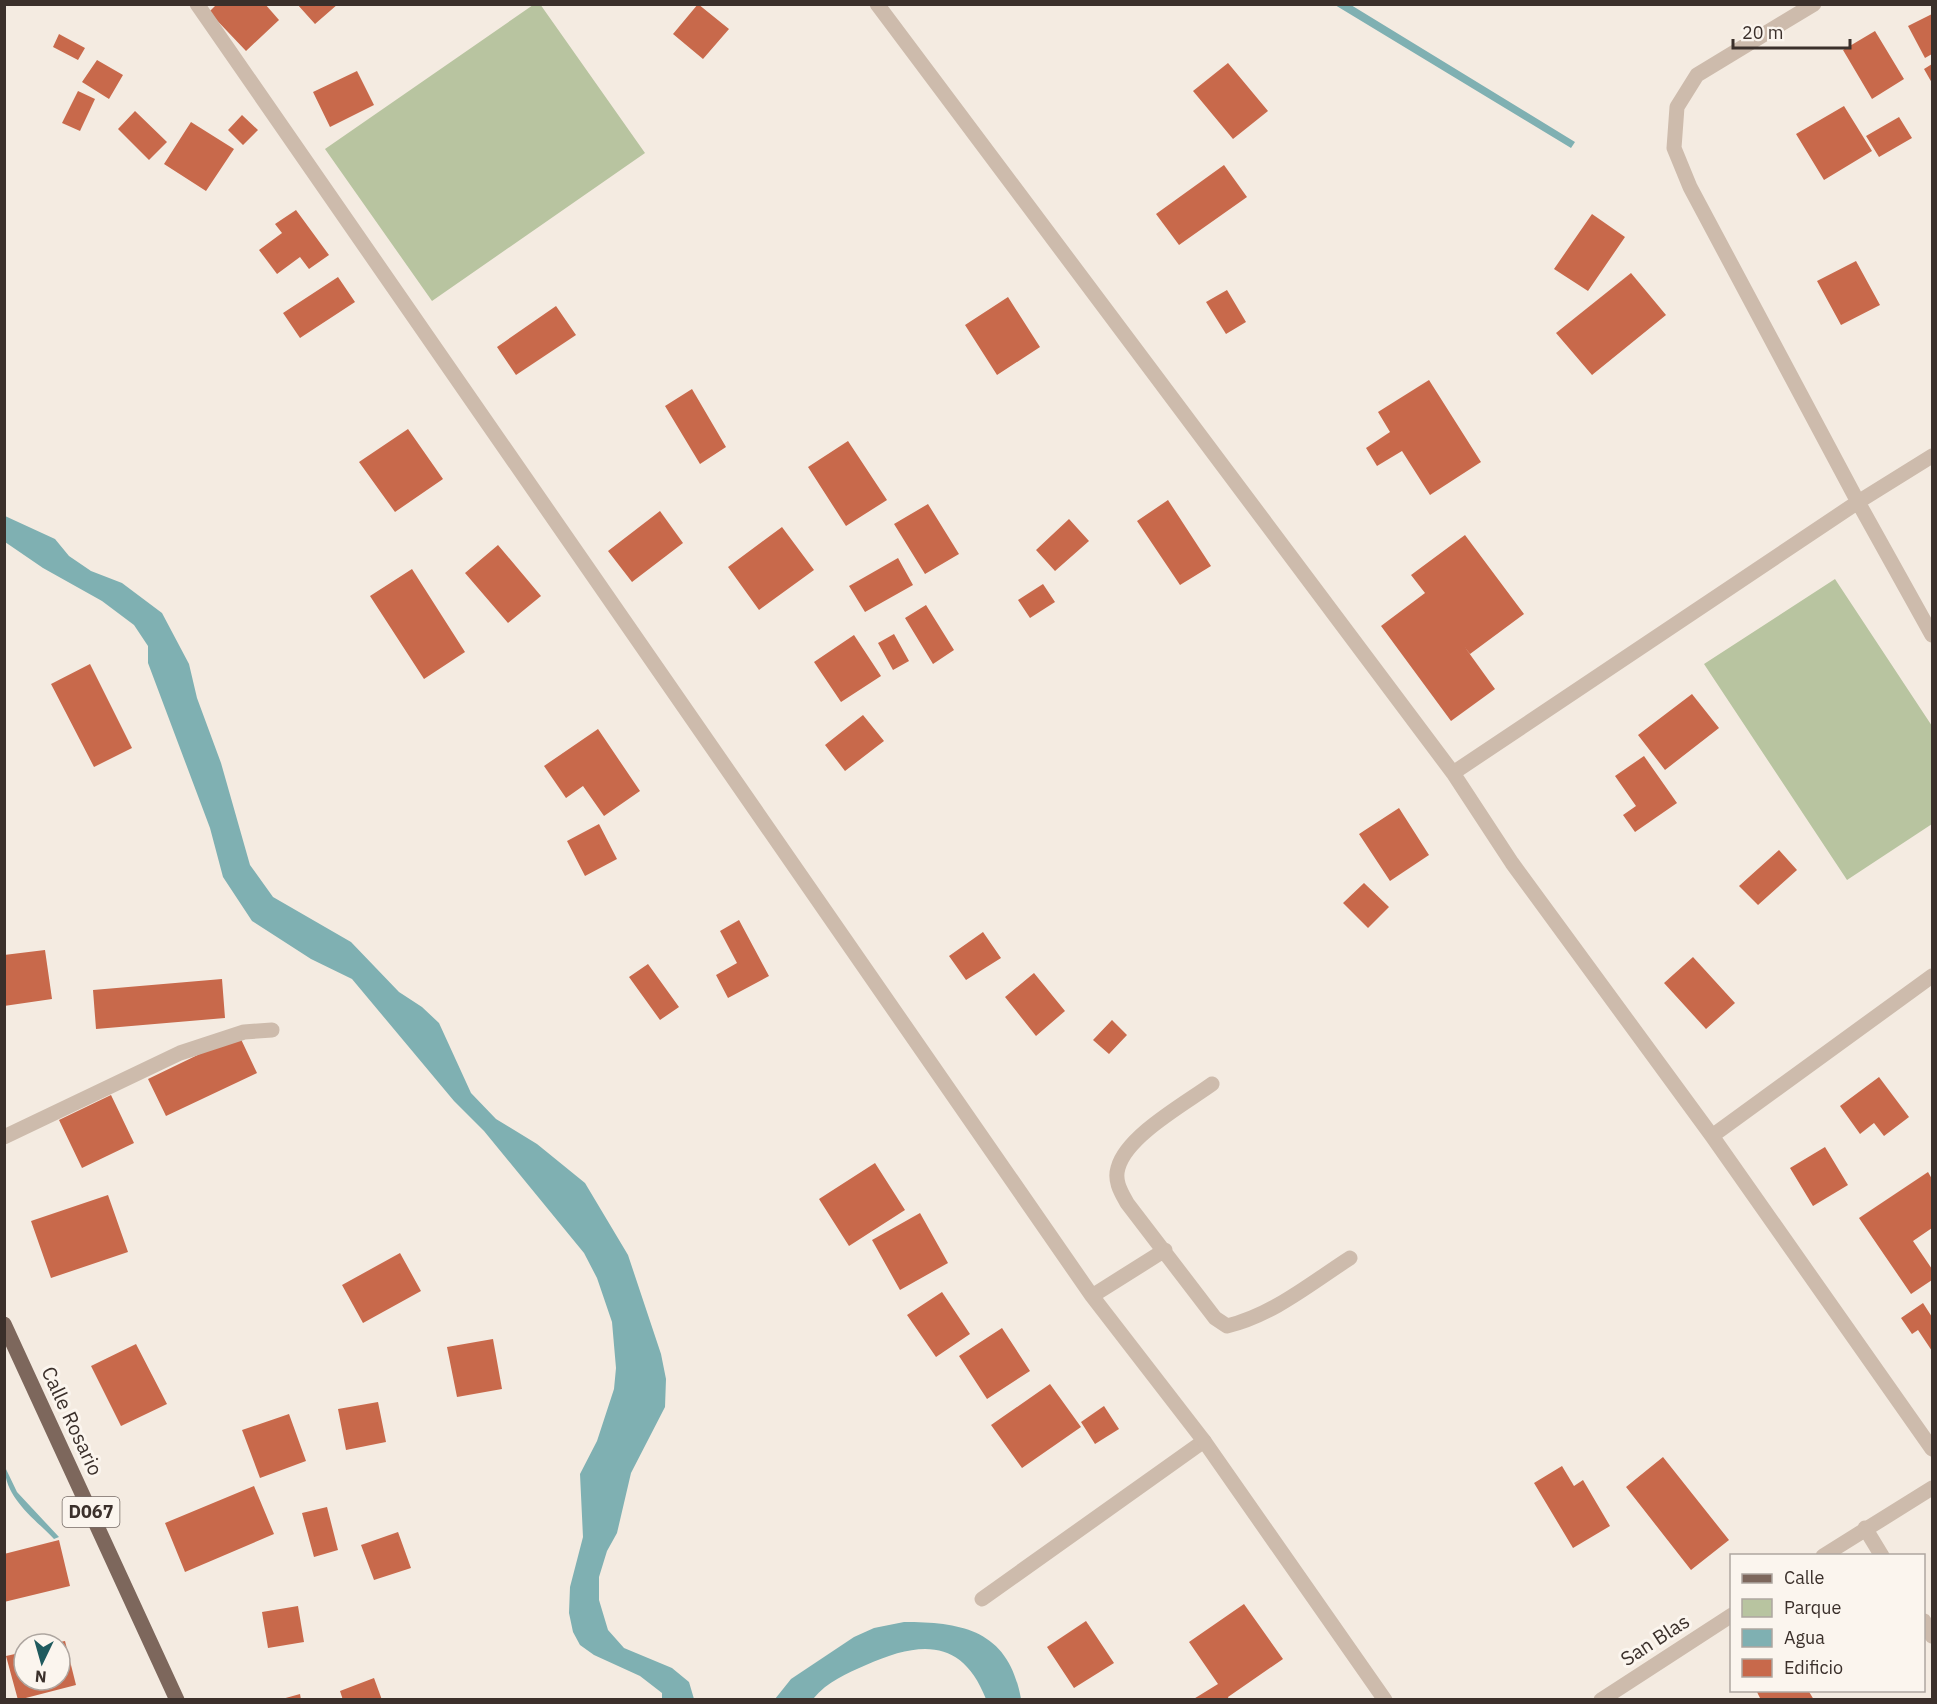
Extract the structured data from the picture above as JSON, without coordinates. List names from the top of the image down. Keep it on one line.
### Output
{"streets":{"main road":["Calle Rosario","D067"],"street":["San Blas"]},"legend":["Calle","Parque","Agua","Edificio"],"scale_bar":"20 m","north":"bottom"}
